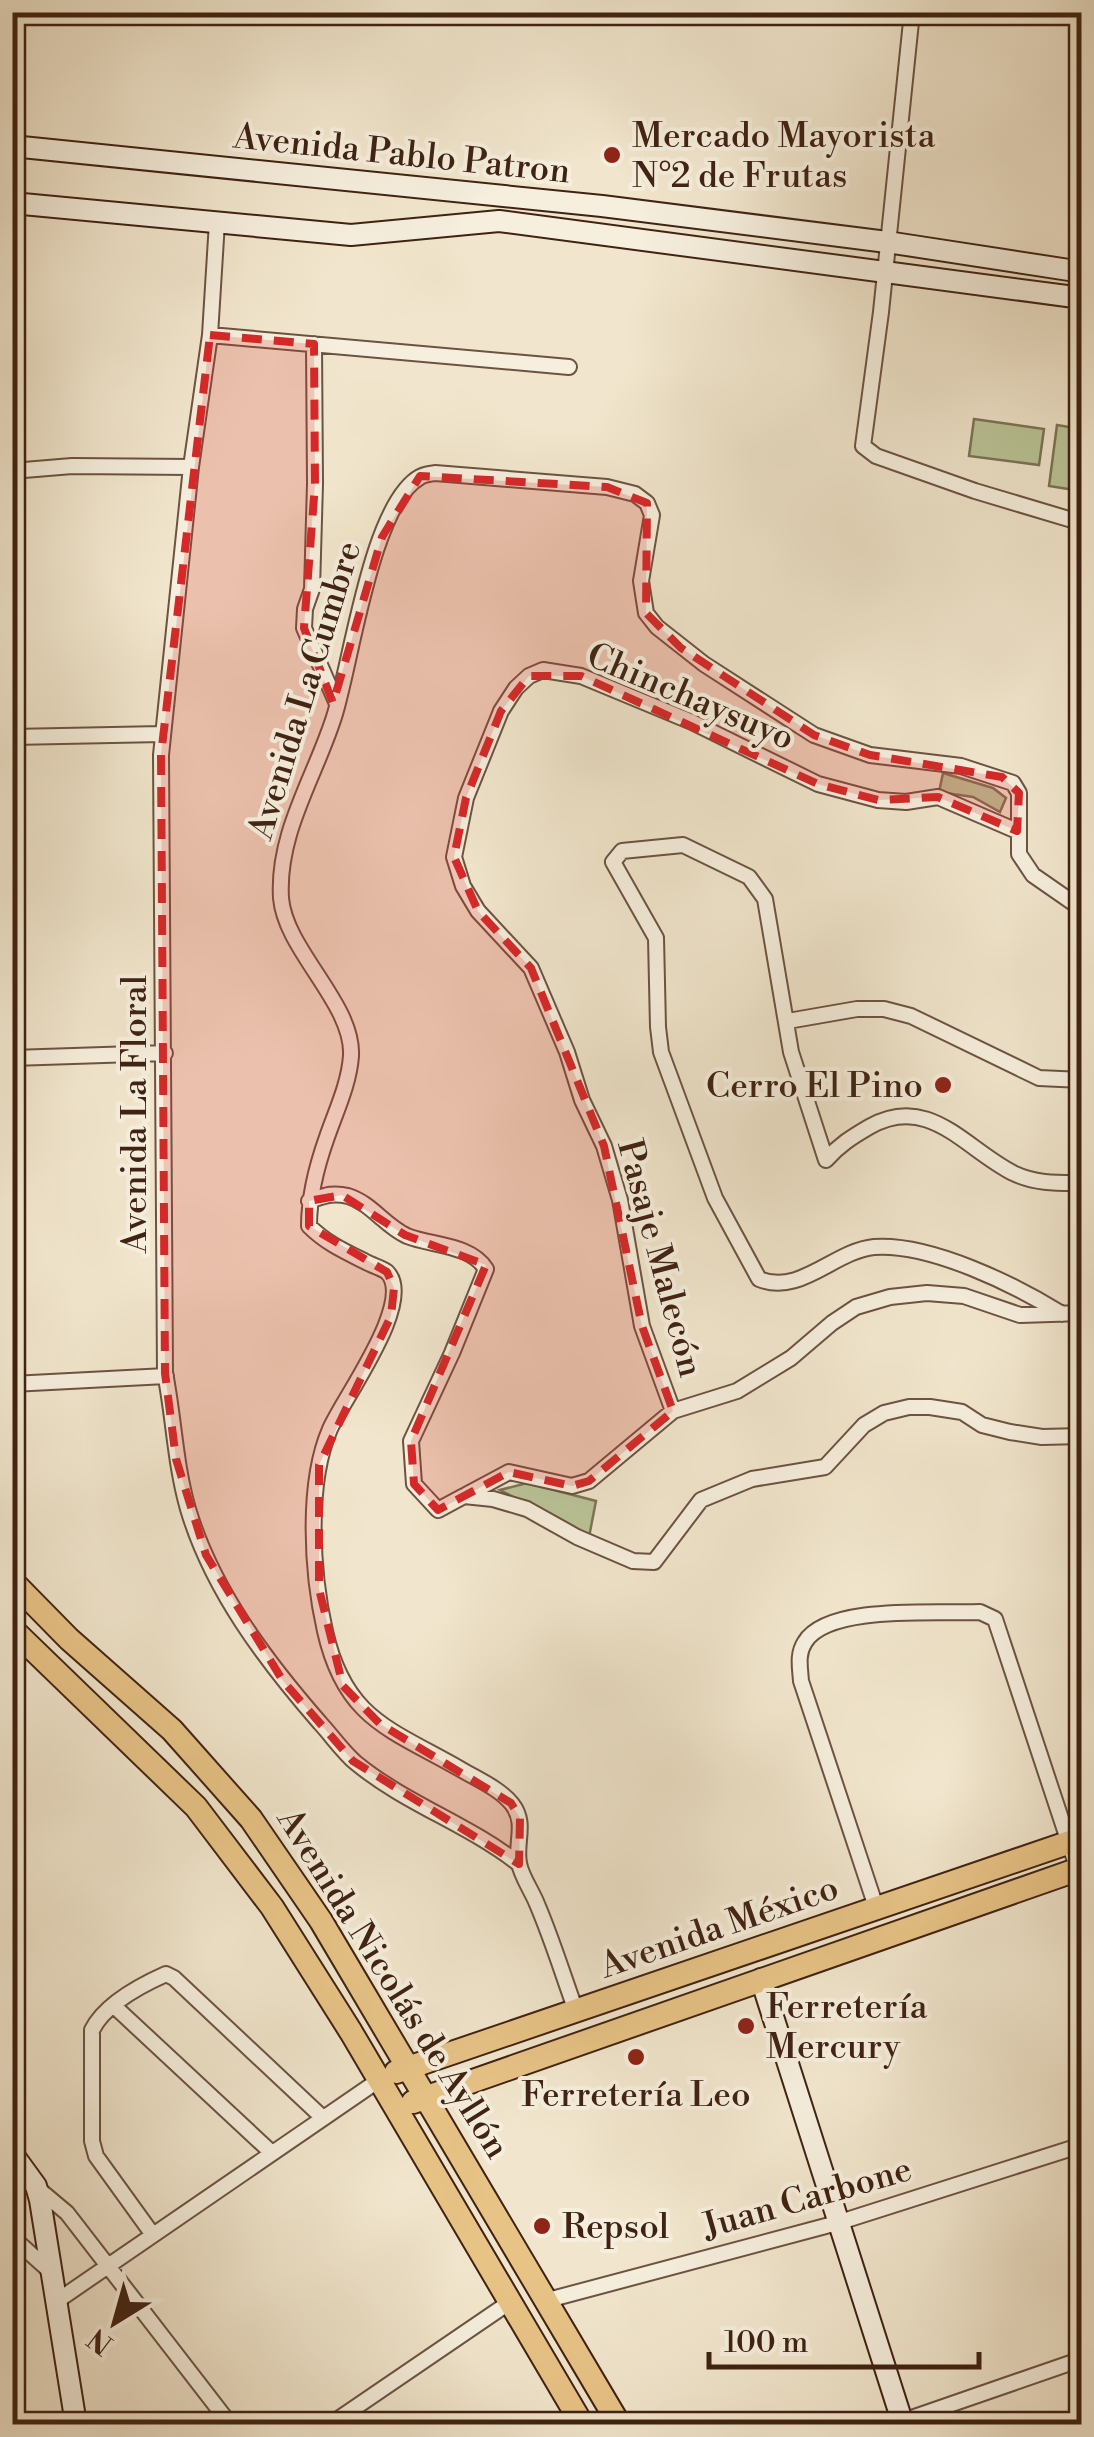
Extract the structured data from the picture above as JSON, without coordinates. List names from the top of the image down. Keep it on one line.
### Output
{"streets":{"main road":["Avenida México","Avenida Nicolás de Ayllón"],"street":["Avenida Pablo Patron","Avenida La Cumbre","Chinchaysuyo","Avenida La Floral","Pasaje Malecón","Juan Carbone"]},"crossings":[["Avenida Pablo Patron","Avenida La Floral"],["Avenida La Cumbre","Chinchaysuyo"],["Chinchaysuyo","Pasaje Malecón"],["Avenida México","Avenida Nicolás de Ayllón"],["Avenida Nicolás de Ayllón","Juan Carbone"]],"places":["Mercado Mayorista N°2 de Frutas","Cerro El Pino","Ferretería Mercury","Ferretería Leo","Repsol"],"scale_bar":"100 m","north":"bottom left"}
